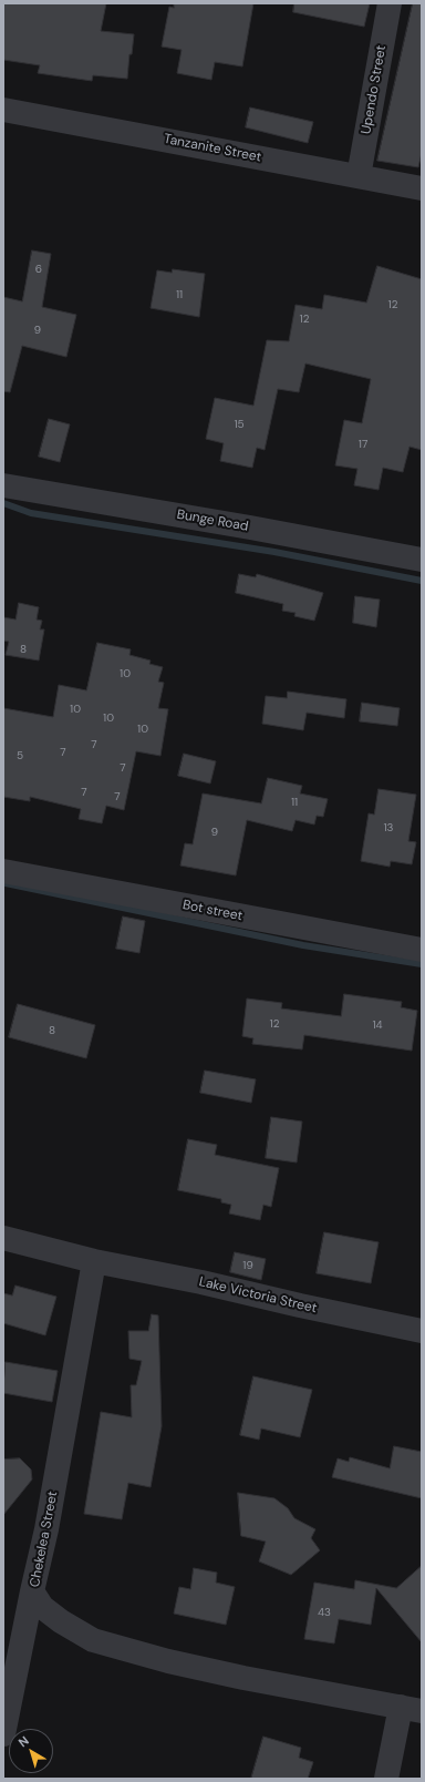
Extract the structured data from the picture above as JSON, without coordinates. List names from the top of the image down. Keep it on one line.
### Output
{"streets":{"street":["Upendo Street","Tanzanite Street","Bunge Road","Bot street","Lake Victoria Street","Chekelea Street"]},"crossings":[["Upendo Street","Tanzanite Street"],["Lake Victoria Street","Chekelea Street"]],"house_numbers":["6","11","12","12","9","15","17","8","10","10","10","10","7","7","5","7","7","7","11","13","9","12","14","8","19","43"],"north":"top left"}
